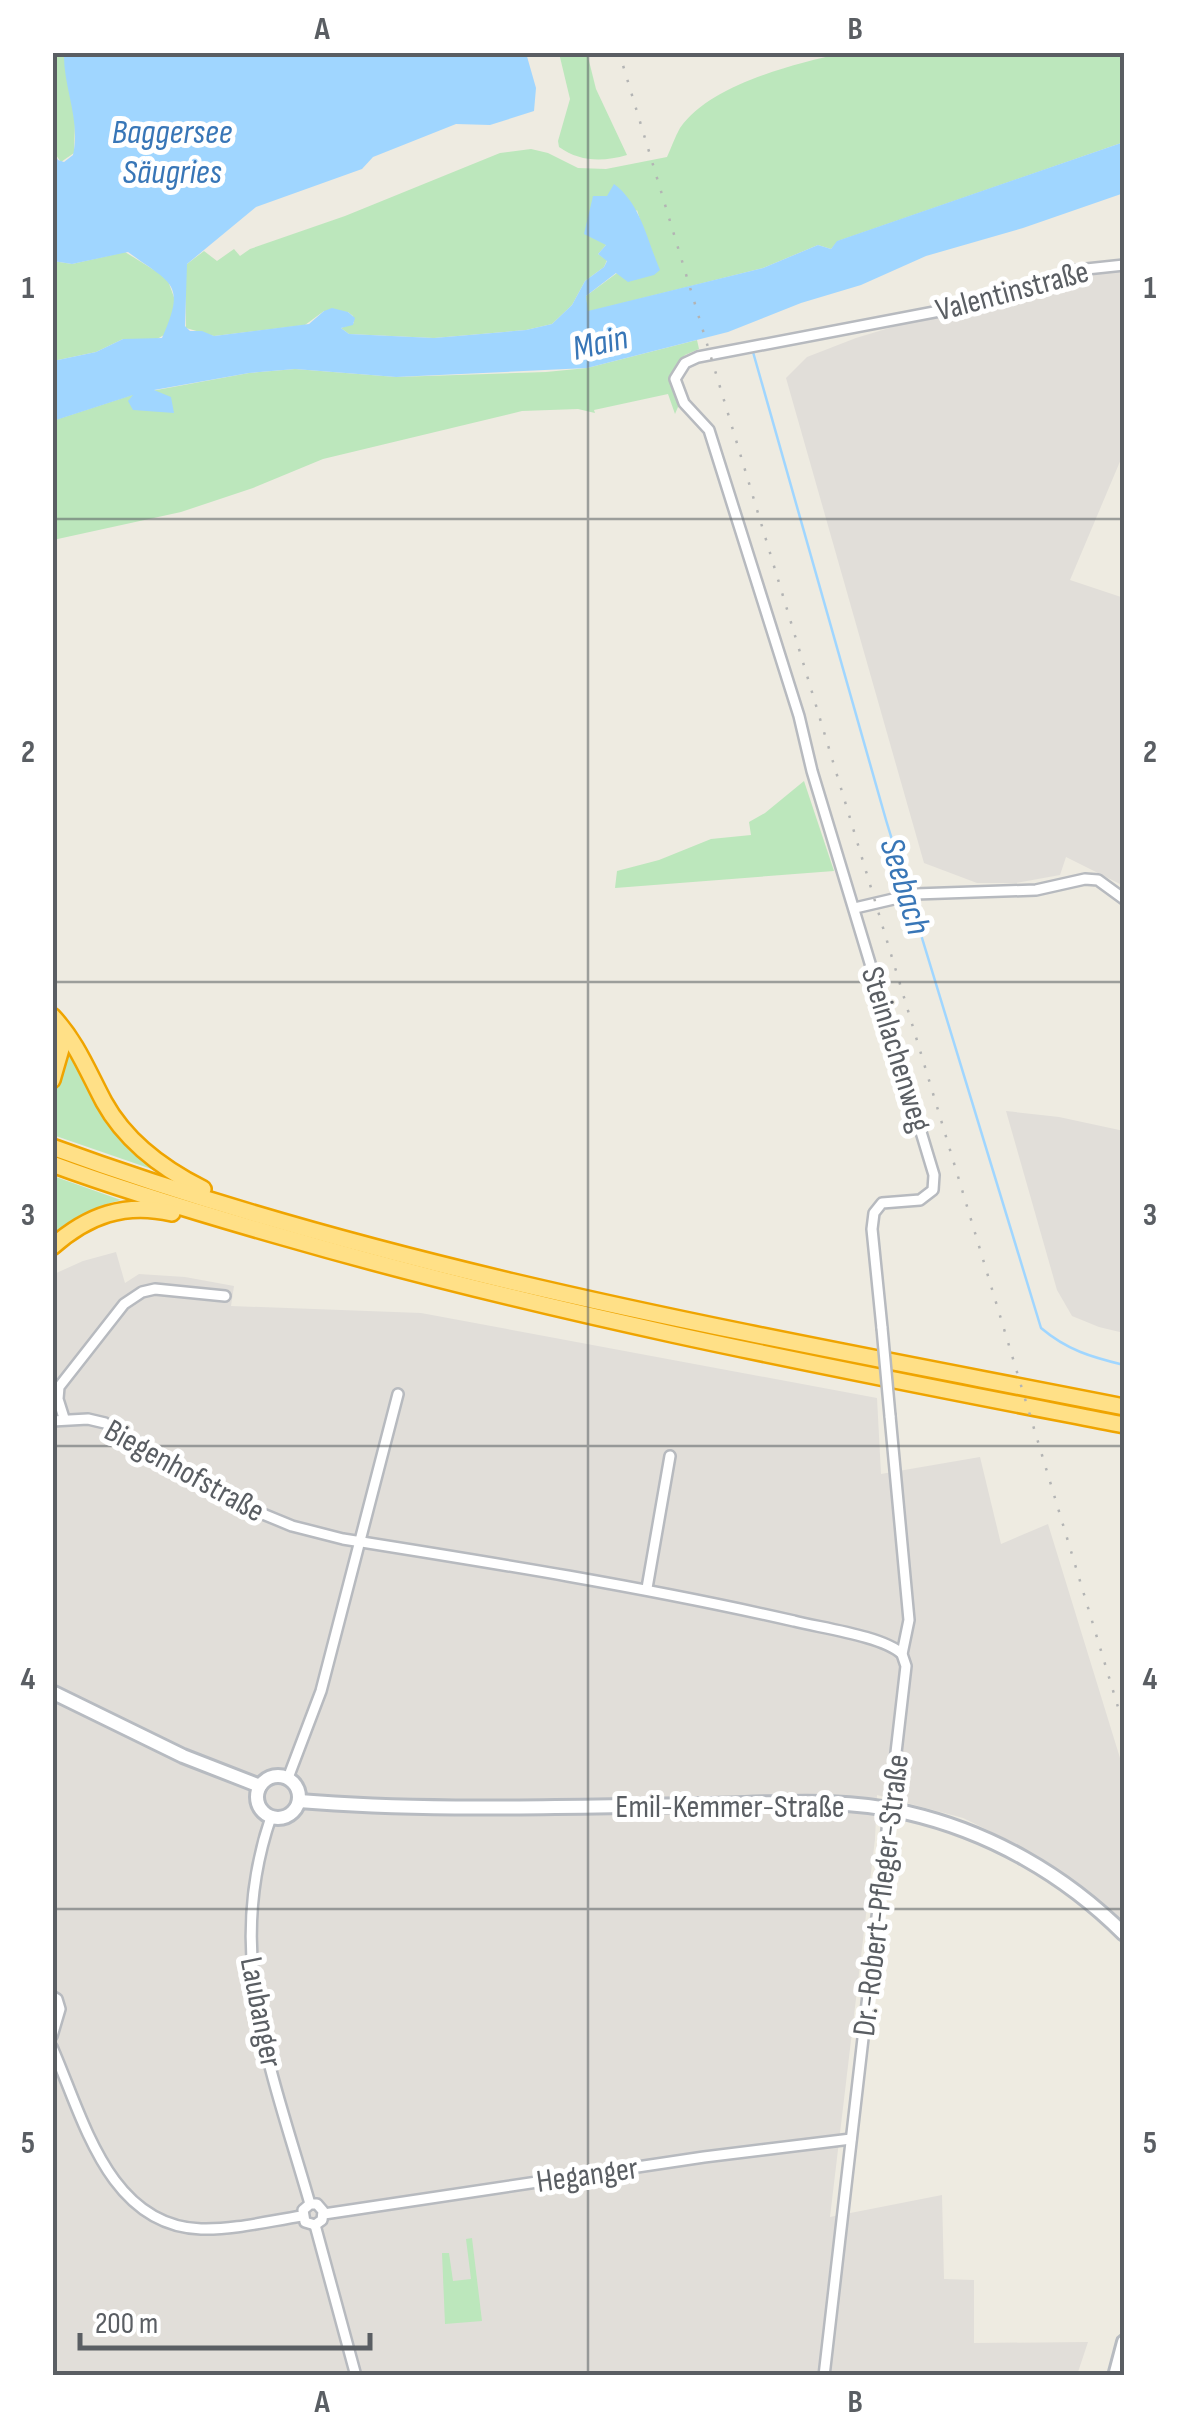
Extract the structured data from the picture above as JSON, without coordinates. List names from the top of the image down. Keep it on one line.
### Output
{"streets":{"street":["Valentinstraße","Steinlachenweg","Biegenhofstraße","Emil-Kemmer-Straße","Dr.-Robert-Pfleger-Straße","Laubanger","Heganger"]},"crossings":[["Valentinstraße","Steinlachenweg"],["Steinlachenweg","Dr.-Robert-Pfleger-Straße"],["Biegenhofstraße","Dr.-Robert-Pfleger-Straße"],["Emil-Kemmer-Straße","Dr.-Robert-Pfleger-Straße"],["Emil-Kemmer-Straße","Laubanger"],["Dr.-Robert-Pfleger-Straße","Heganger"],["Laubanger","Heganger"]],"water":["Baggersee Säugries","Main","Seebach"],"scale_bar":"200 m","grid":{"columns":["A","B"],"rows":["1","2","3","4","5"]}}
